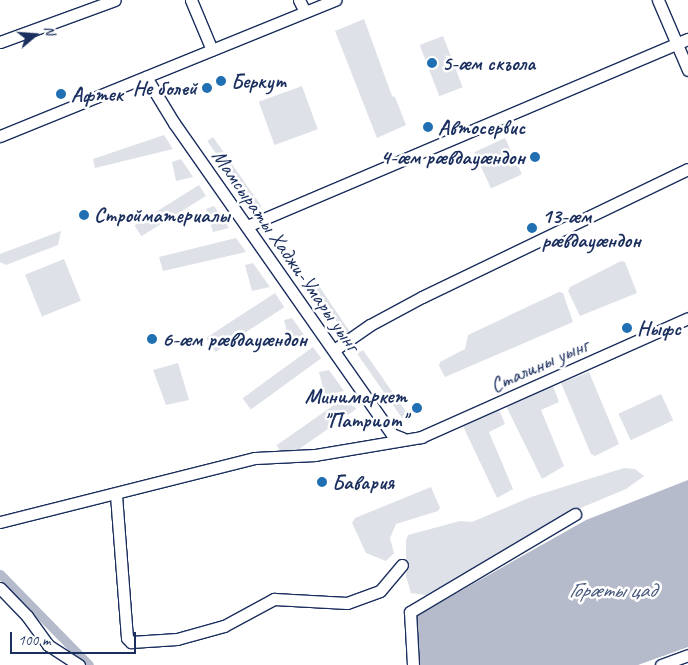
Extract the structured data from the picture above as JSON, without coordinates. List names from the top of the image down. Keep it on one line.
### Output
{"streets":{"street":["Мамсыраты Хаджи-Умары уынг","Сталины уынг"]},"crossings":[["Мамсыраты Хаджи-Умары уынг","Сталины уынг"]],"water":["Горӕты цад"],"places":["5-æм скъола","Беркут","Не болей","Афтек","Автосервис","4-æм рӕвдауӕндон","Стройматериалы","13-æм рӕвдауӕндон","Ныфс","6-æм рӕвдауӕндон","Минимаркет \"Патриот\"","Бавария"],"scale_bar":"100 m","north":"right"}
